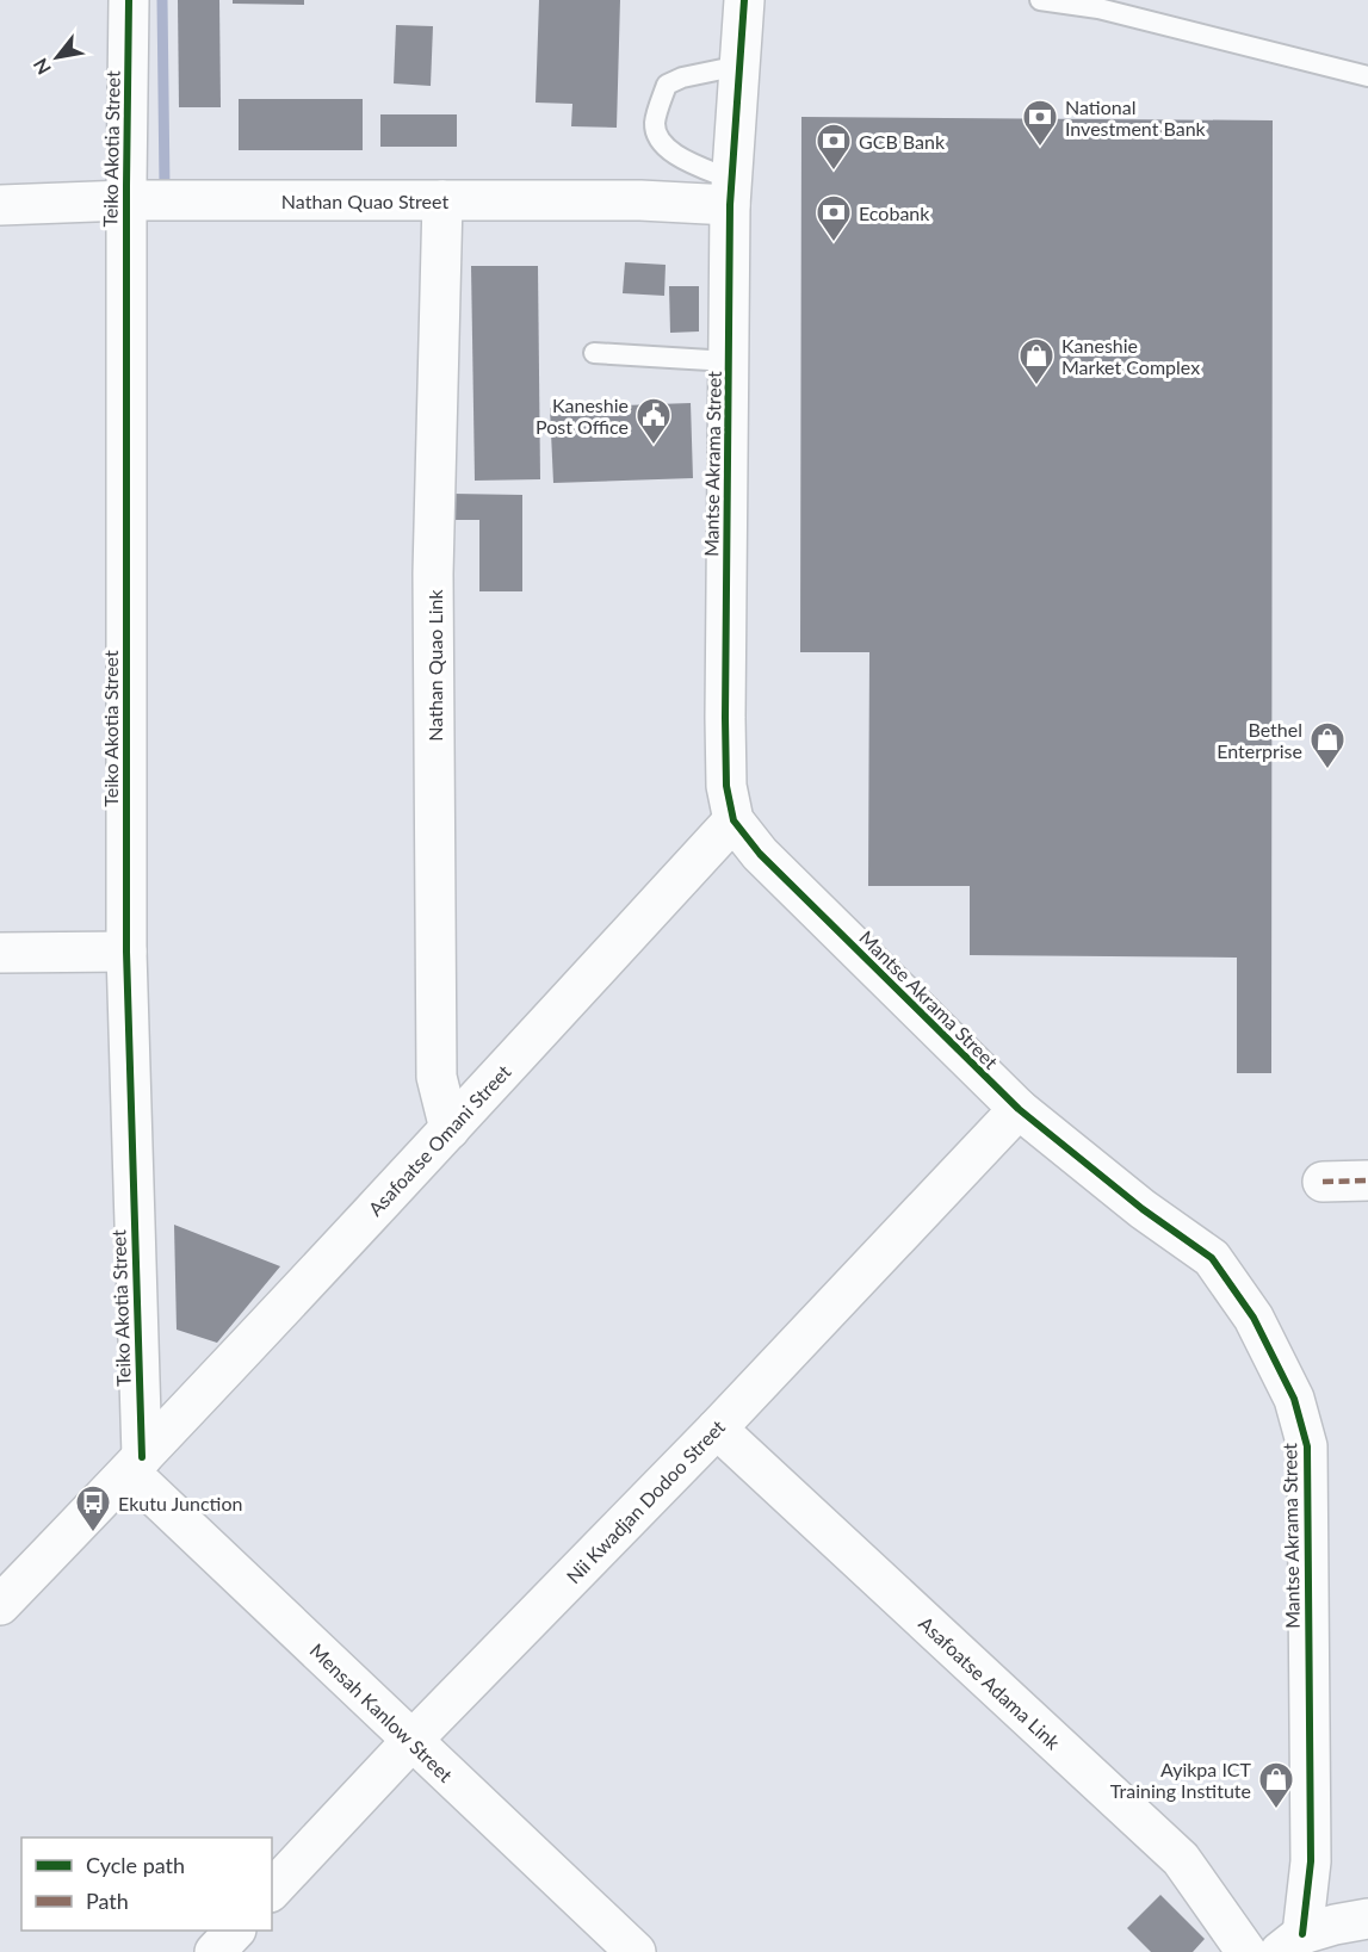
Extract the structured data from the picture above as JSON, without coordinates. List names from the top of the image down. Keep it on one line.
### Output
{"streets":{"street":["Teiko Akotia Street","Nathan Quao Street","Mantse Akrama Street","Nathan Quao Link","Asafoatse Omani Street","Nii Kwadjan Dodoo Street","Asafoatse Adama Link","Mensah Kanlow Street"]},"crossings":[["Teiko Akotia Street","Nathan Quao Street"],["Teiko Akotia Street","Asafoatse Omani Street"],["Teiko Akotia Street","Mensah Kanlow Street"],["Nathan Quao Street","Mantse Akrama Street"],["Nathan Quao Street","Nathan Quao Link"],["Mantse Akrama Street","Asafoatse Omani Street"],["Mantse Akrama Street","Nii Kwadjan Dodoo Street"],["Nathan Quao Link","Asafoatse Omani Street"],["Asafoatse Omani Street","Mensah Kanlow Street"],["Nii Kwadjan Dodoo Street","Asafoatse Adama Link"],["Nii Kwadjan Dodoo Street","Mensah Kanlow Street"]],"places":{"bank":["National Investment Bank","GCB Bank","Ecobank"],"shop":["Kaneshie Market Complex","Bethel Enterprise","Ayikpa ICT Training Institute"],"public building":["Kaneshie Post Office"],"bus stop":["Ekutu Junction"]},"legend":["Cycle path","Path"],"north":"bottom left"}
